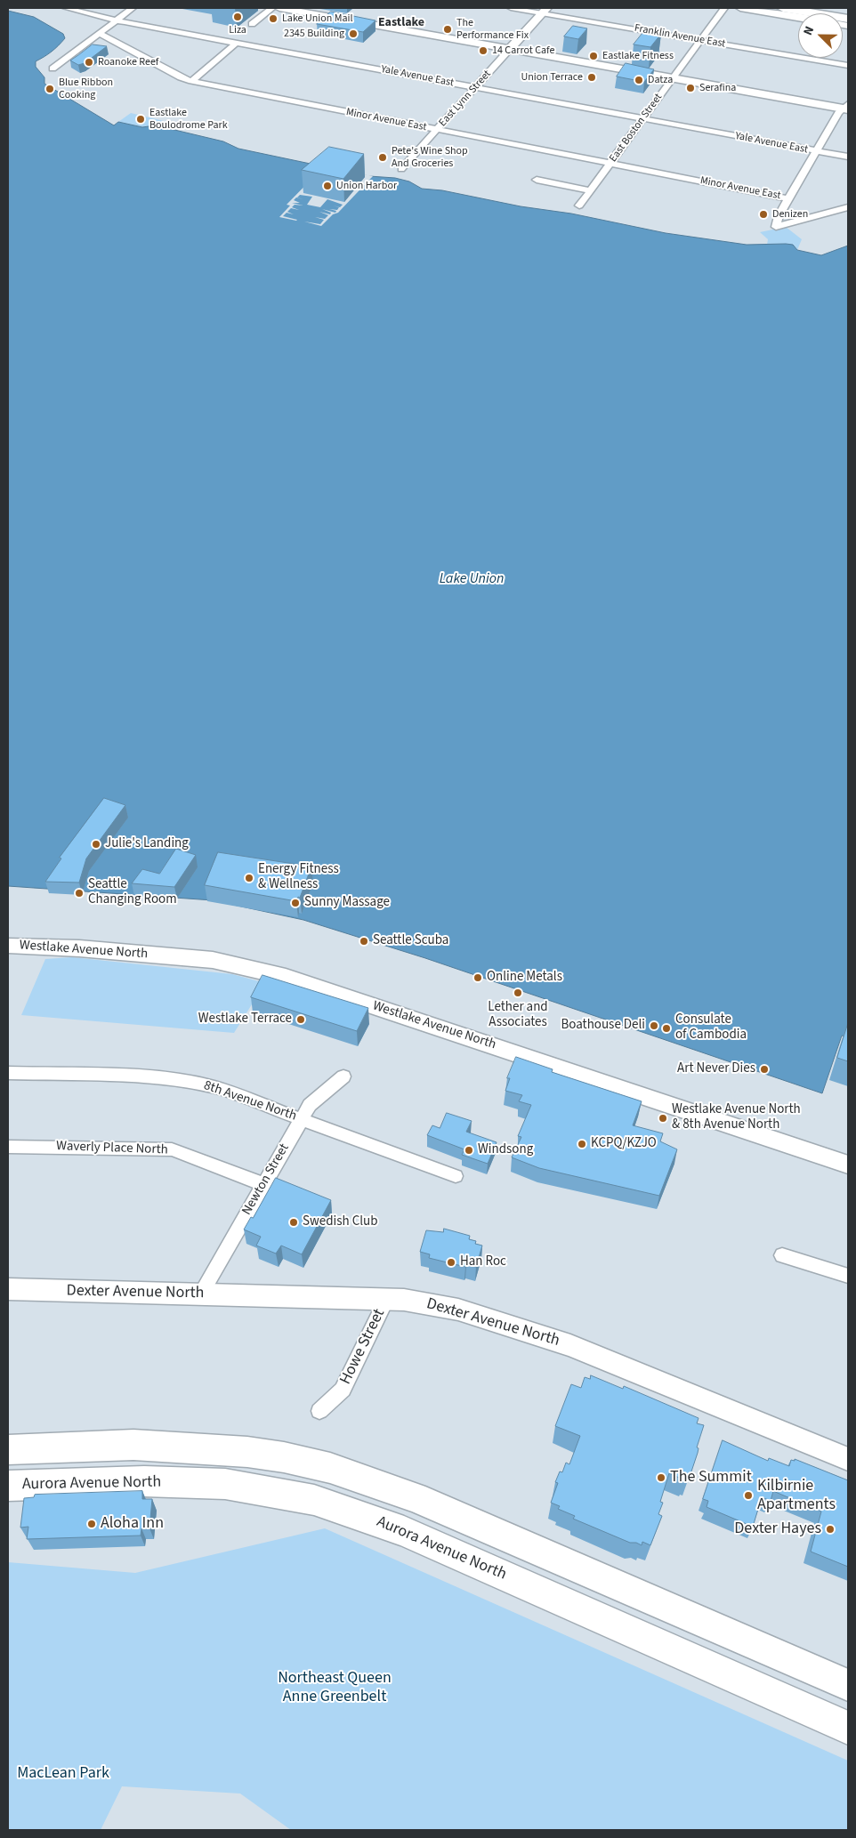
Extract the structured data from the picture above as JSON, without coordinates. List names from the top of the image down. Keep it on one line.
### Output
{"streets":{"highway":["Aurora Avenue North"],"main road":["East Lynn Street","Westlake Avenue North","Dexter Avenue North"],"street":["Franklin Avenue East","Yale Avenue East","Minor Avenue East","East Boston Street","8th Avenue North","Waverly Place North","Newton Street","Howe Street"]},"crossings":[["Franklin Avenue East","East Lynn Street"],["Franklin Avenue East","East Boston Street"],["Yale Avenue East","East Lynn Street"],["Yale Avenue East","East Boston Street"],["East Lynn Street","Minor Avenue East"],["Minor Avenue East","East Boston Street"],["8th Avenue North","Newton Street"],["Waverly Place North","Newton Street"],["Newton Street","Dexter Avenue North"],["Dexter Avenue North","Howe Street"]],"districts":["Eastlake"],"water":["Lake Union"],"parks":["Northeast Queen Anne Greenbelt","MacLean Park"],"places":["Liza","Lake Union Mail","The Performance Fix","2345 Building","14 Carrot Cafe","Eastlake Fitness","Roanoke Reef","Union Terrace","Datza","Serafina","Blue Ribbon Cooking","Eastlake Boulodrome Park","Pete's Wine Shop And Groceries","Union Harbor","Denizen","Julie's Landing","Energy Fitness & Wellness","Seattle Changing Room","Sunny Massage","Seattle Scuba","Online Metals","Lether and Associates","Westlake Terrace","Boathouse Deli","Consulate of Cambodia","Art Never Dies","Westlake Avenue North & 8th Avenue North","KCPQ/KZJO","Windsong","Swedish Club","Han Roc","The Summit","Kilbirnie Apartments","Aloha Inn","Dexter Hayes"],"north":"top left"}
